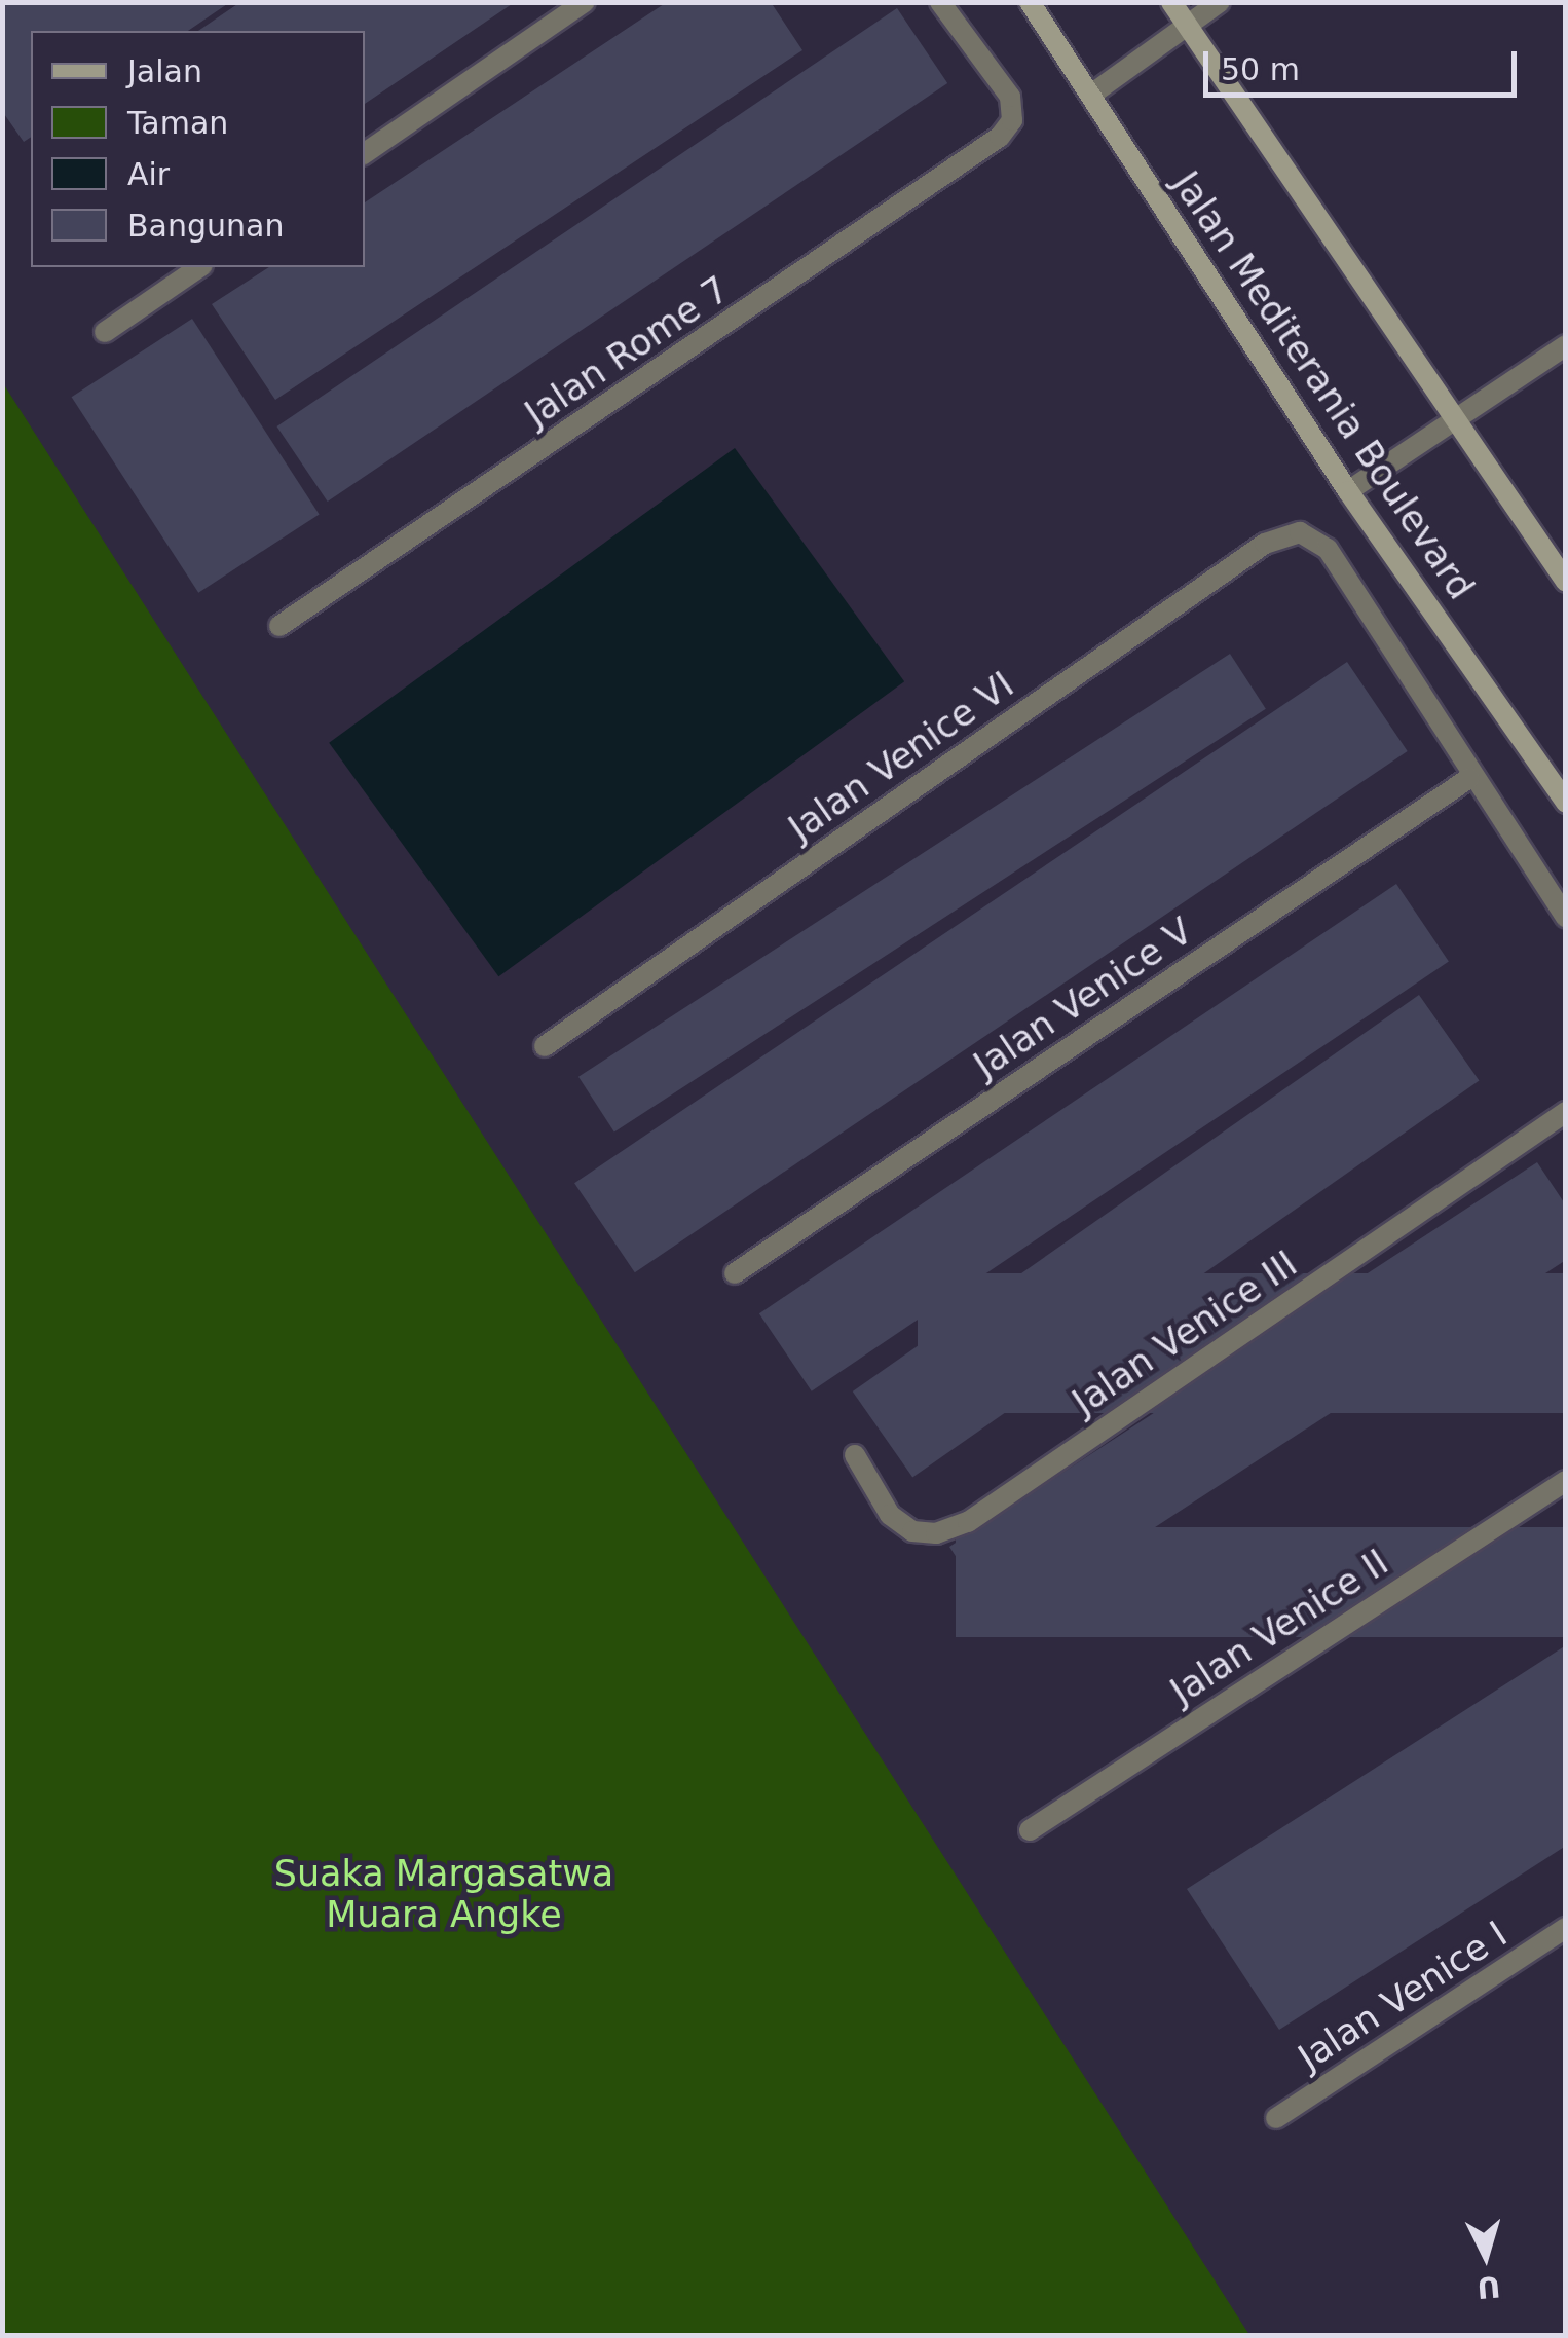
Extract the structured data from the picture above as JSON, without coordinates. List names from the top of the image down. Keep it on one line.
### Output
{"streets":{"street":["Jalan Rome 7","Jalan Mediterania Boulevard","Jalan Venice VI","Jalan Venice V","Jalan Venice III","Jalan Venice II","Jalan Venice I"]},"crossings":[["Jalan Venice VI","Jalan Venice V"]],"parks":["Suaka Margasatwa Muara Angke"],"legend":["Jalan","Taman","Air","Bangunan"],"scale_bar":"50 m","north":"bottom"}
